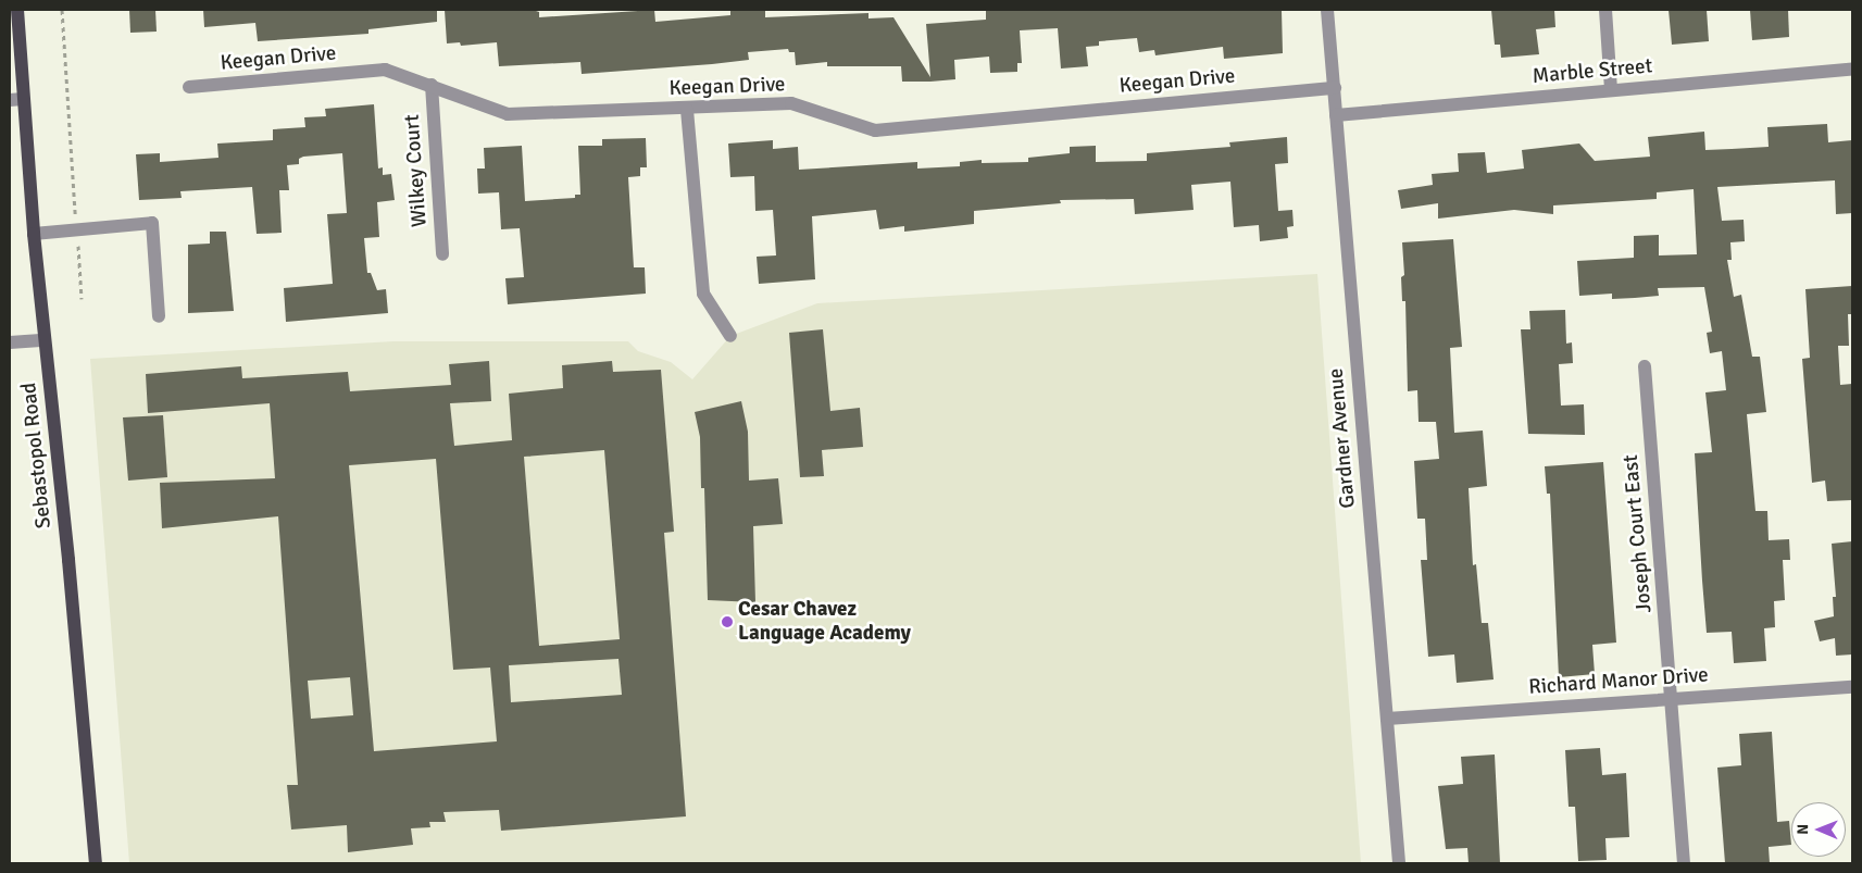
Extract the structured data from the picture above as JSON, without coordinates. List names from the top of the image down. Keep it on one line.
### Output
{"streets":{"main road":["Sebastopol Road"],"street":["Keegan Drive","Marble Street","Wilkey Court","Gardner Avenue","Joseph Court East","Richard Manor Drive"]},"crossings":[["Keegan Drive","Wilkey Court"],["Keegan Drive","Gardner Avenue"],["Marble Street","Gardner Avenue"],["Gardner Avenue","Richard Manor Drive"],["Joseph Court East","Richard Manor Drive"]],"places":["Cesar Chavez Language Academy"],"north":"left"}
